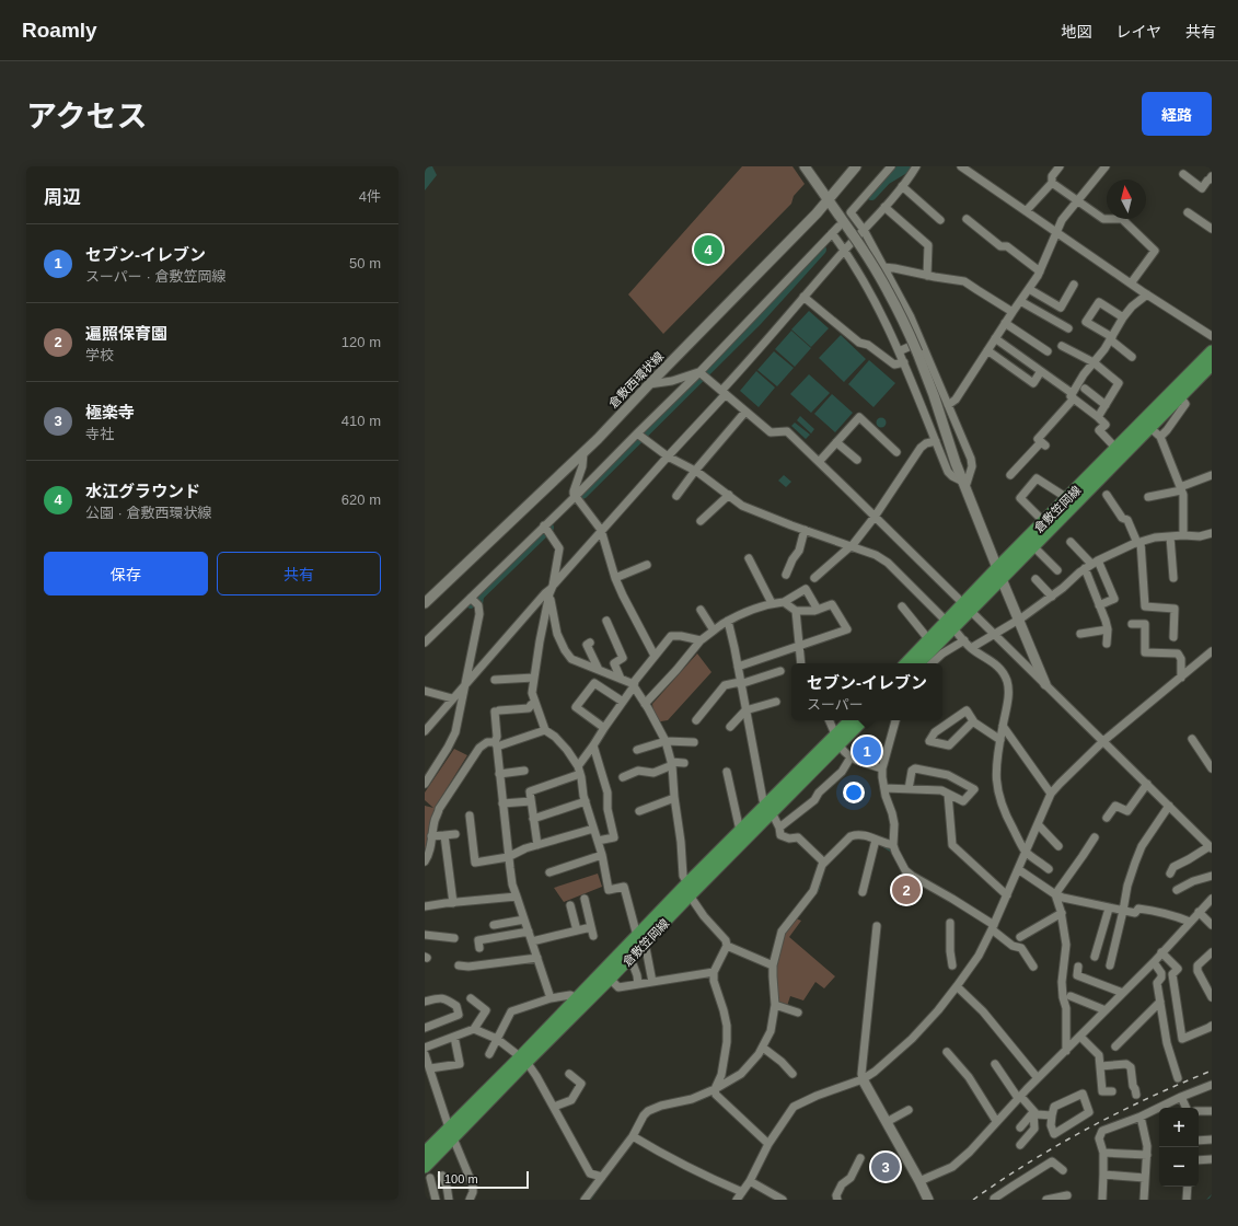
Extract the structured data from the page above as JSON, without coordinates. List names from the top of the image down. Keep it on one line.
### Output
{"streets":{"main road":["倉敷笠岡線"],"street":["倉敷西環状線"]},"scale_bar":"100 m","north":"top","page":{"header":"Roamly","nav":["地図","レイヤ","共有"],"title":"アクセス","buttons":["経路",["保存","共有"]],"heading":["周辺","4件"],"list":[{"mark":"1","name":"セブン-イレブン","note":"スーパー · 倉敷笠岡線","value":"50 m"},{"mark":"2","name":"遍照保育園","note":"学校","value":"120 m"},{"mark":"3","name":"極楽寺","note":"寺社","value":"410 m"},{"mark":"4","name":"水江グラウンド","note":"公園 · 倉敷西環状線","value":"620 m"}],"pins":["4","1","2","3"],"popup":["セブン-イレブン","スーパー"],"map_buttons":["+","−"],"scale":"100 m"}}
